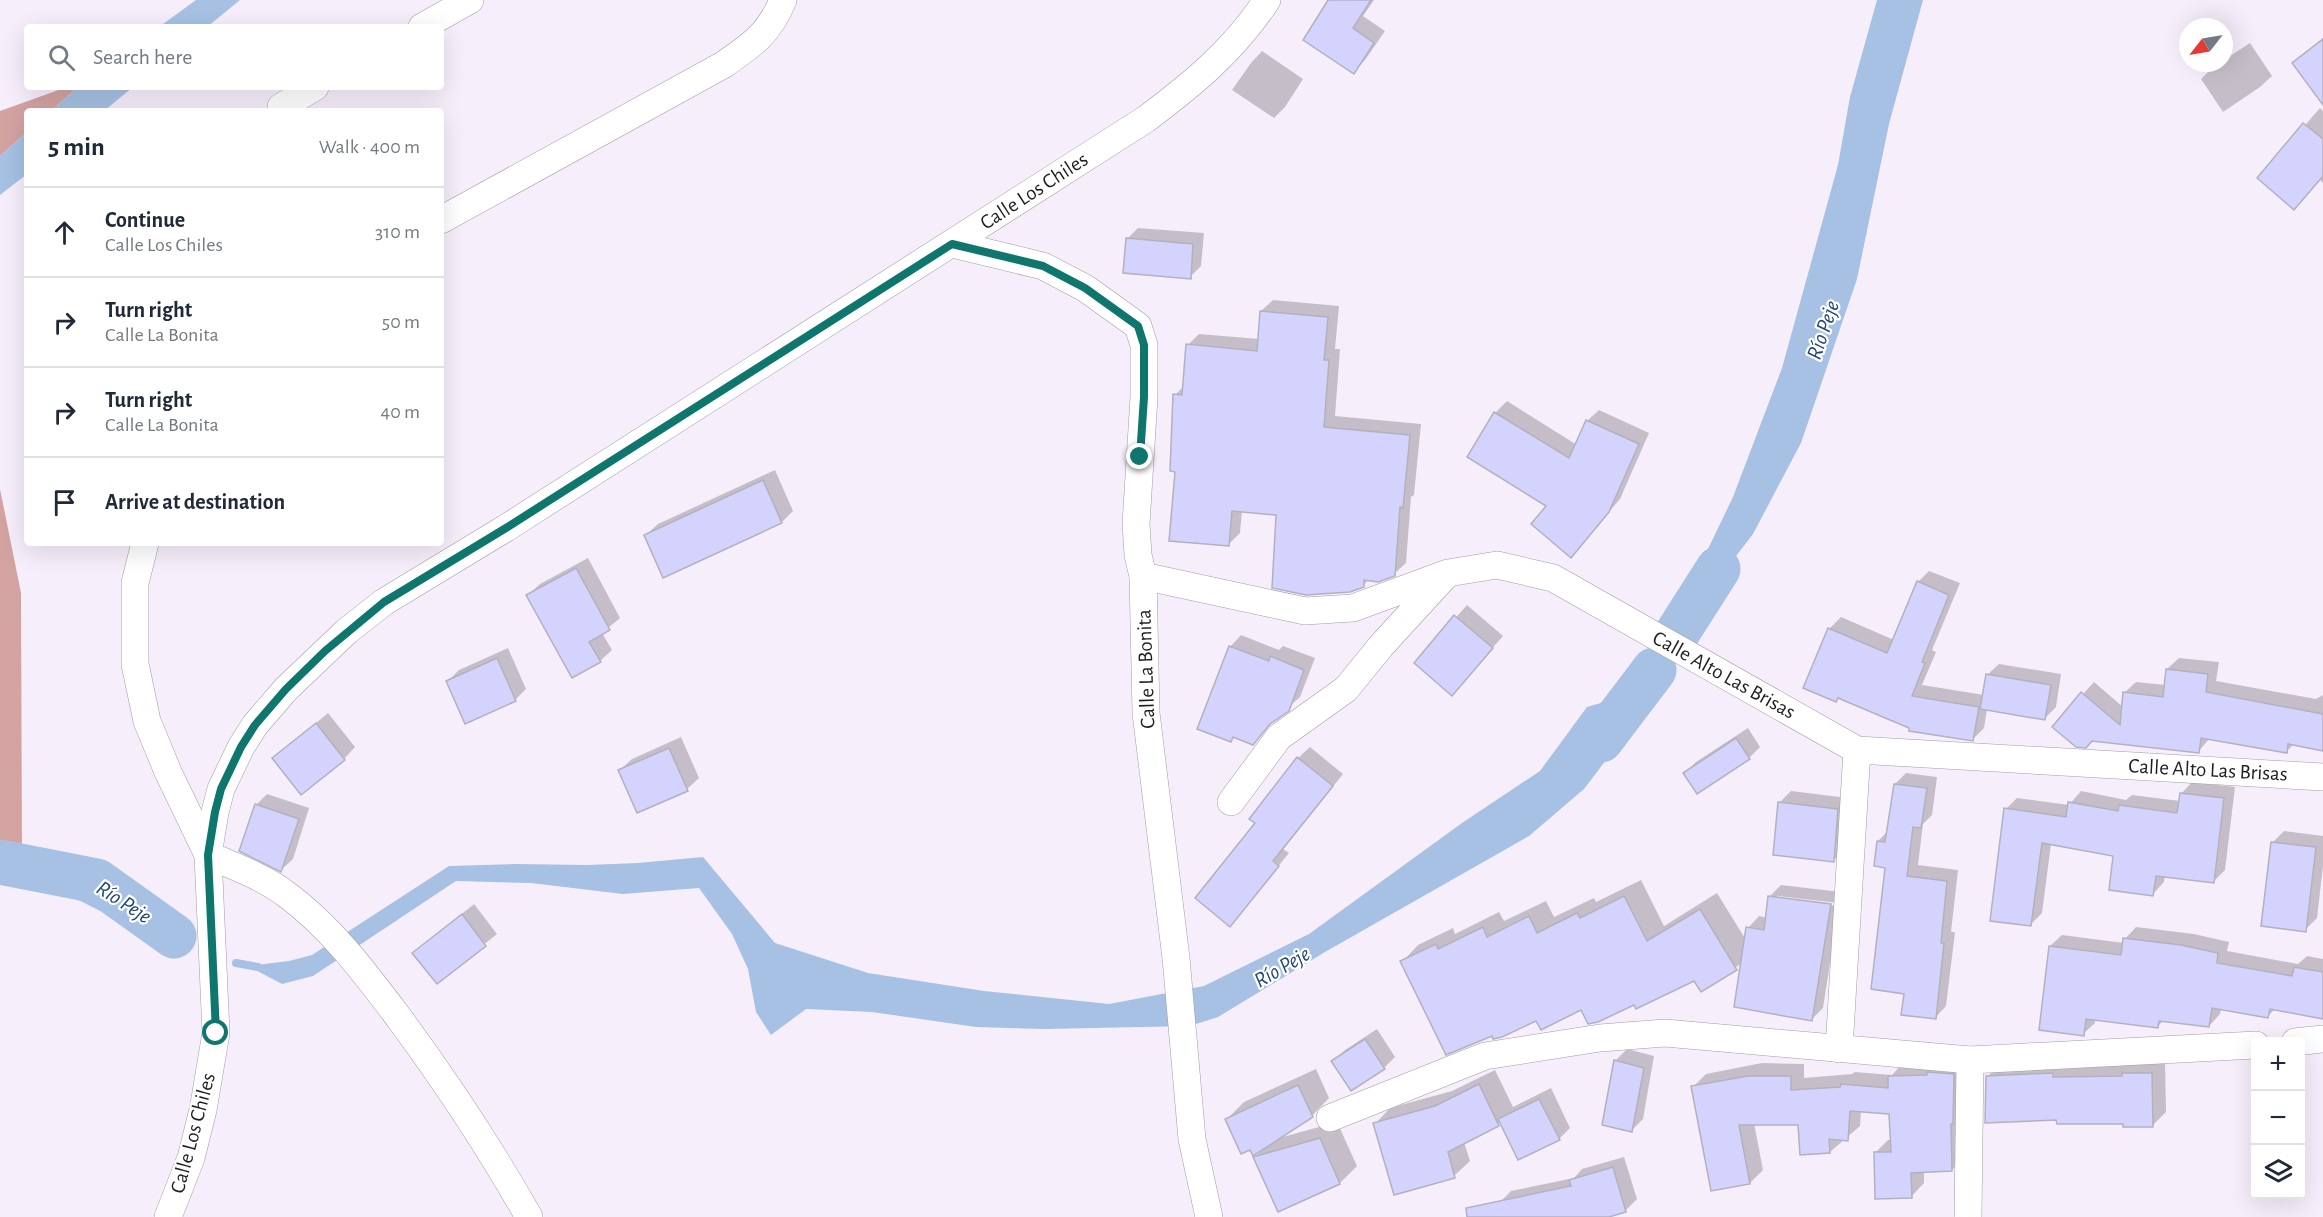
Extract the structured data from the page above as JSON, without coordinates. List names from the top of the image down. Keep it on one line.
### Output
{"streets":{"street":["Calle Los Chiles","Calle La Bonita","Calle Alto Las Brisas"]},"crossings":[["Calle Los Chiles","Calle La Bonita"],["Calle La Bonita","Calle Alto Las Brisas"]],"water":["Río Peje"],"north":"bottom left","page":{"search":"Search here","heading":["5 min","Walk · 400 m"],"list":[["Continue","Calle Los Chiles","310 m"],["Turn right","Calle La Bonita","50 m"],["Turn right","Calle La Bonita","40 m"],"Arrive at destination"],"map_buttons":["+","−"]}}
